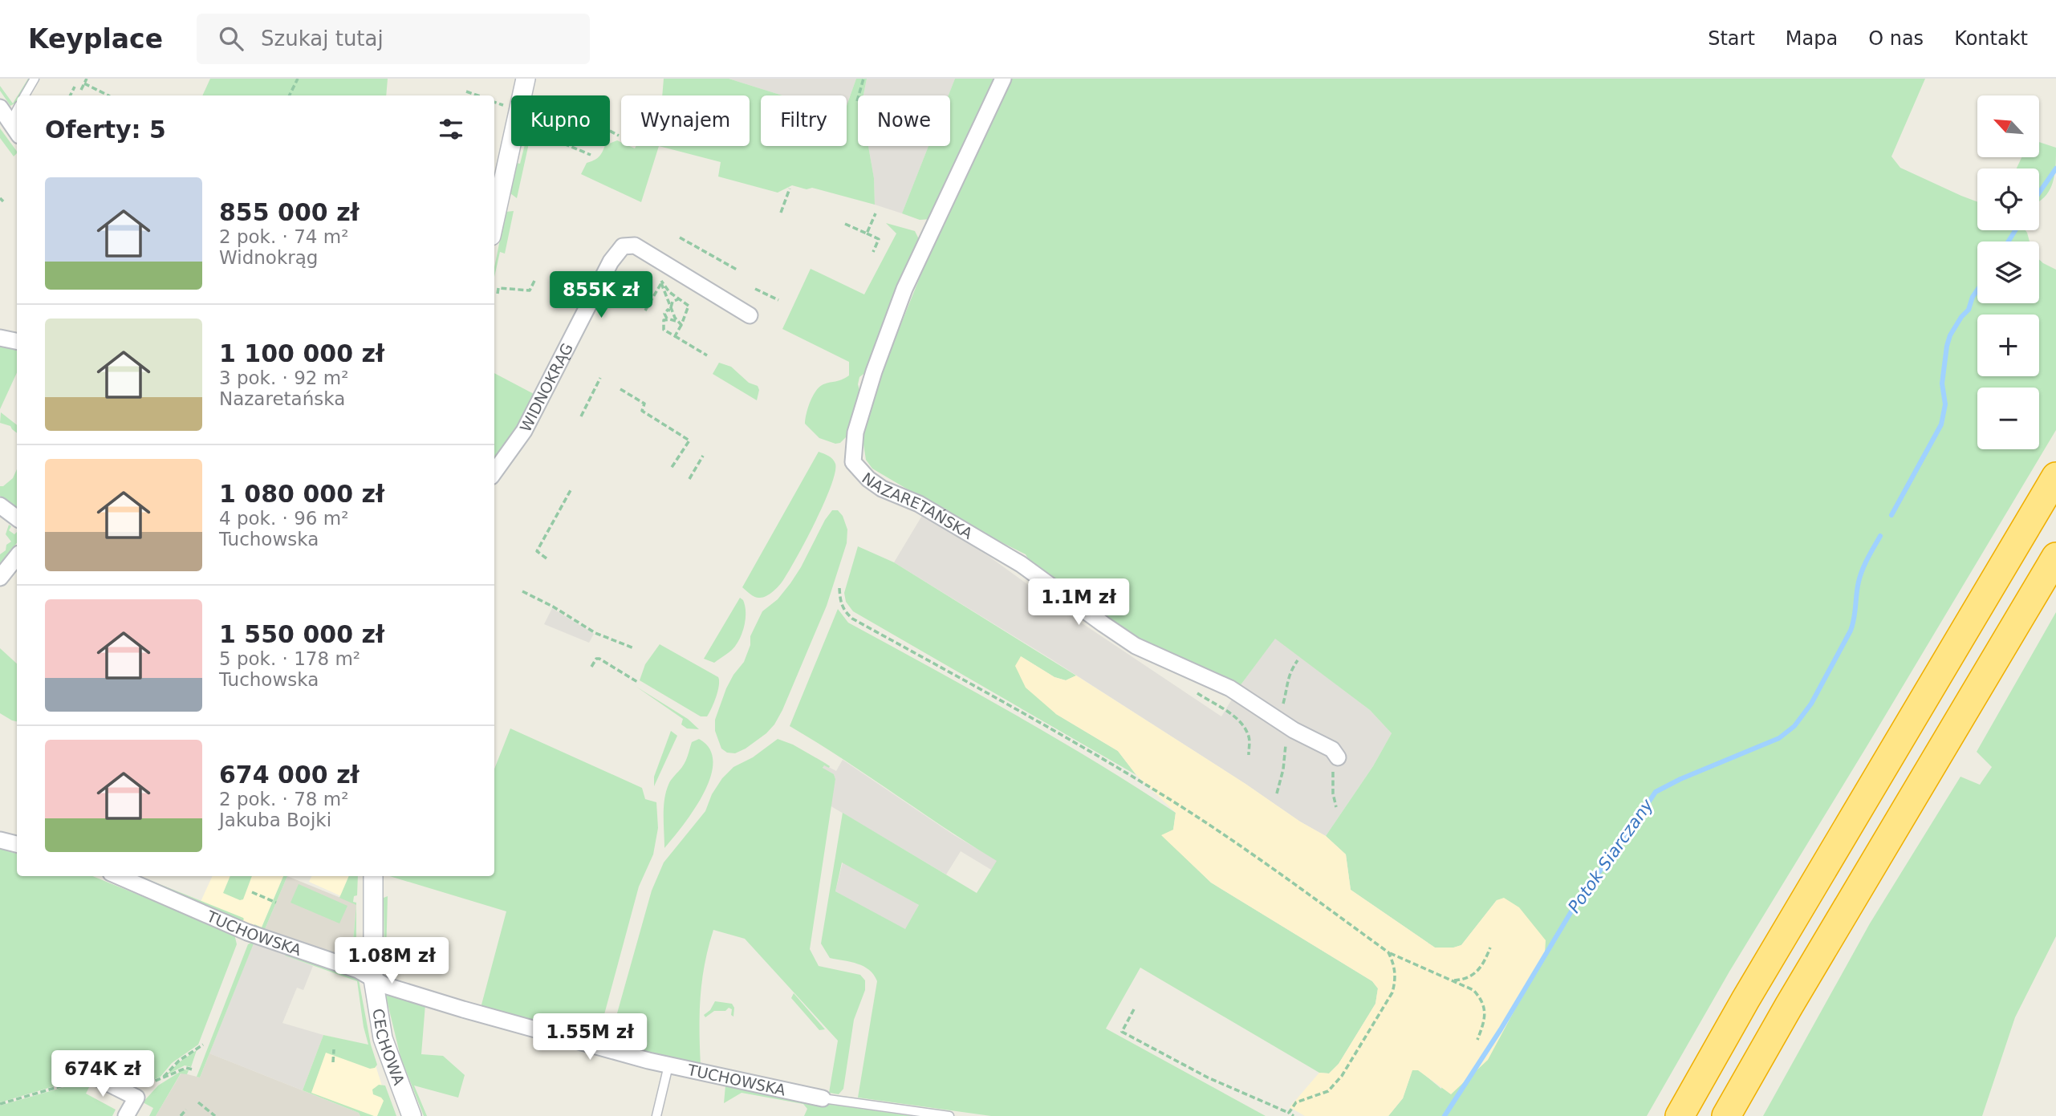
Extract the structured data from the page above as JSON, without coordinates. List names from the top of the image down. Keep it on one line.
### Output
{"streets":{"street":["WIDNOKRĄG","NAZARETAŃSKA","TUCHOWSKA","CECHOWA"]},"crossings":[["TUCHOWSKA","CECHOWA"]],"water":["Potok Siarczany"],"north":"top left","page":{"header":"Keyplace","search":"Szukaj tutaj","nav":["Start","Mapa","O nas","Kontakt"],"map_buttons":["+","−"],"chip":["Kupno","Wynajem","Filtry","Nowe"],"heading":"Oferty: 5","list":[{"name":"855 000 zł","note":"2 pok. · 74 m² · Widnokrąg"},{"name":"1 100 000 zł","note":"3 pok. · 92 m² · Nazaretańska"},{"name":"1 080 000 zł","note":"4 pok. · 96 m² · Tuchowska"},{"name":"1 550 000 zł","note":"5 pok. · 178 m² · Tuchowska"},{"name":"674 000 zł","note":"2 pok. · 78 m² · Jakuba Bojki"}],"price":["855K zł","1.1M zł","1.08M zł","1.55M zł","674K zł"]}}
